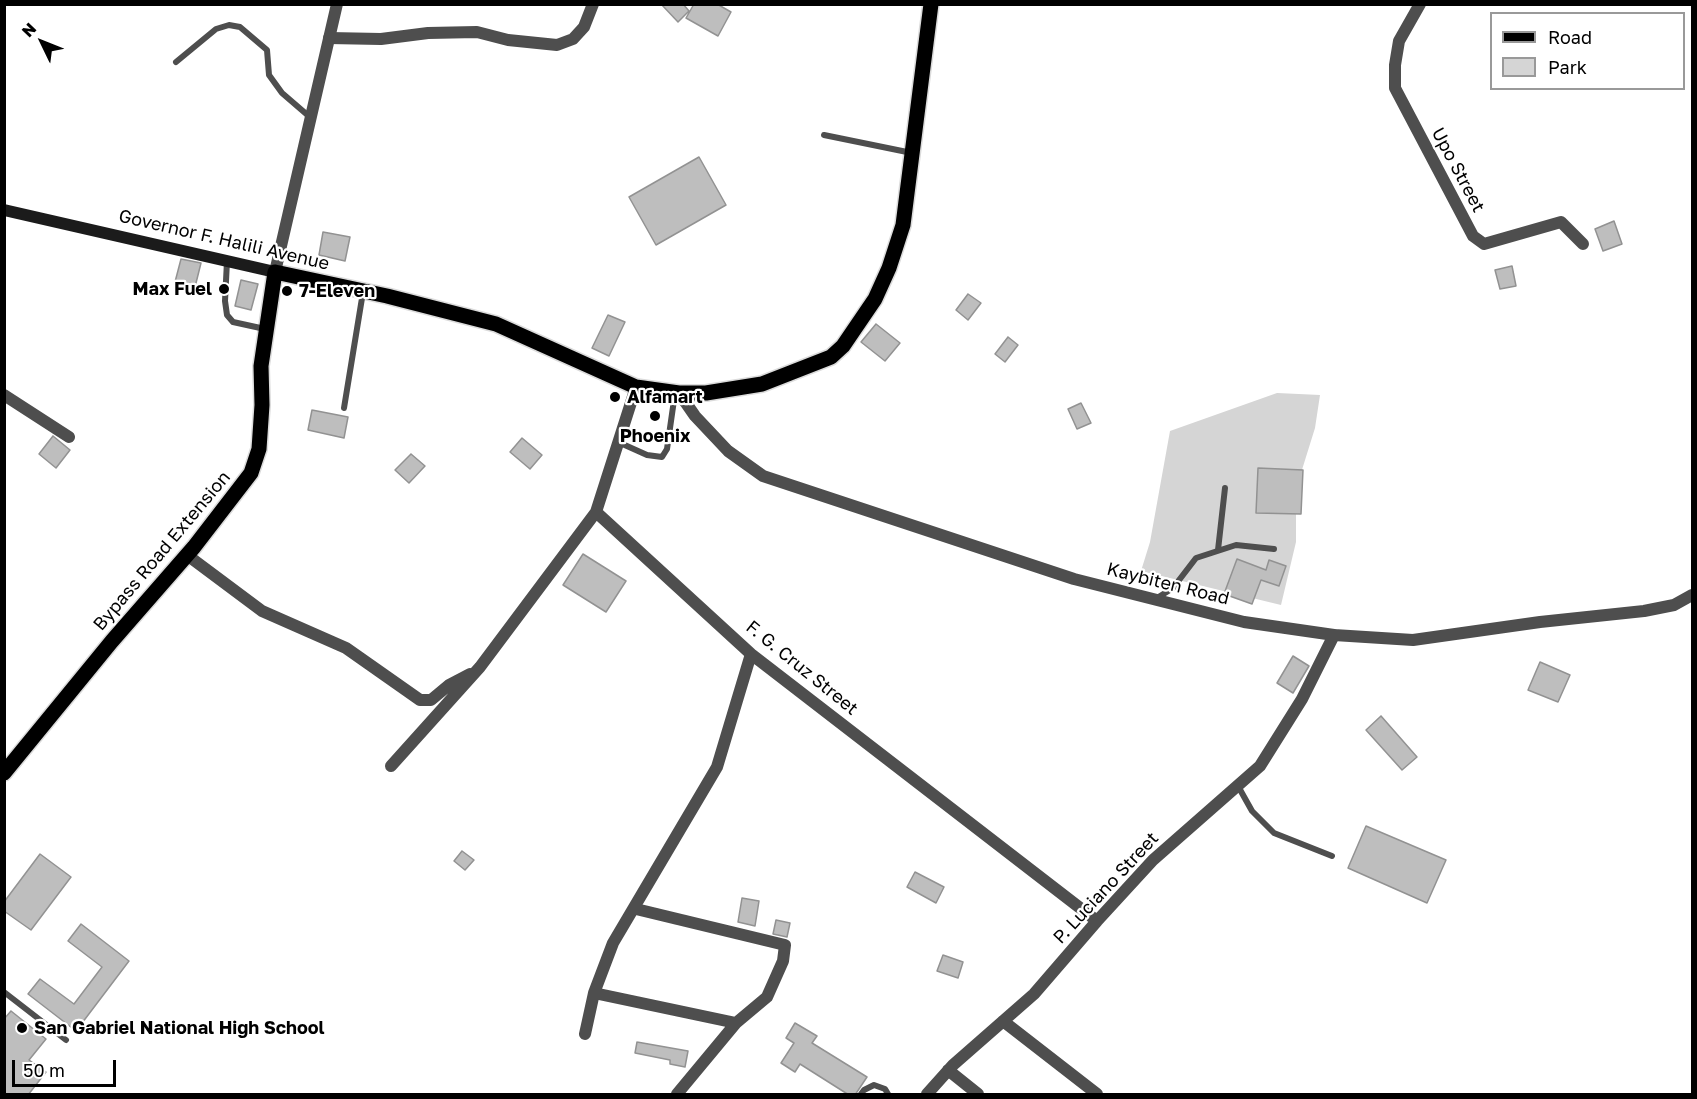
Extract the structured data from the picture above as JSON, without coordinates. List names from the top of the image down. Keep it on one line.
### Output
{"streets":{"main road":["Governor F. Halili Avenue","Bypass Road Extension"],"street":["Upo Street","Kaybiten Road","F. G. Cruz Street","P. Luciano Street"]},"crossings":[["Governor F. Halili Avenue","Bypass Road Extension"],["Governor F. Halili Avenue","Kaybiten Road"],["Kaybiten Road","P. Luciano Street"],["F. G. Cruz Street","P. Luciano Street"]],"places":["Max Fuel","7-Eleven","Alfamart","Phoenix","San Gabriel National High School"],"legend":["Road","Park"],"scale_bar":"50 m","north":"top left"}
